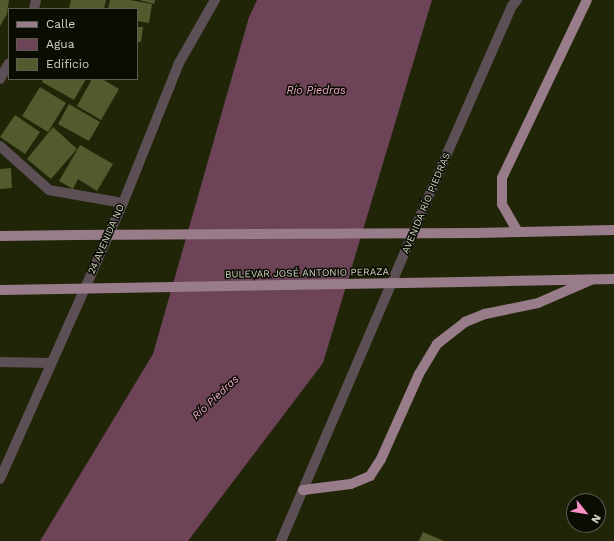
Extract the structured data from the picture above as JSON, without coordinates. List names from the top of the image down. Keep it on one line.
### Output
{"streets":{"main road":["BULEVAR JOSÉ ANTONIO PERAZA"],"street":["AVENIDA RÍO PIEDRAS","24 AVENIDA NO"]},"water":["Río Piedras"],"legend":["Calle","Agua","Edificio"],"north":"bottom right"}
